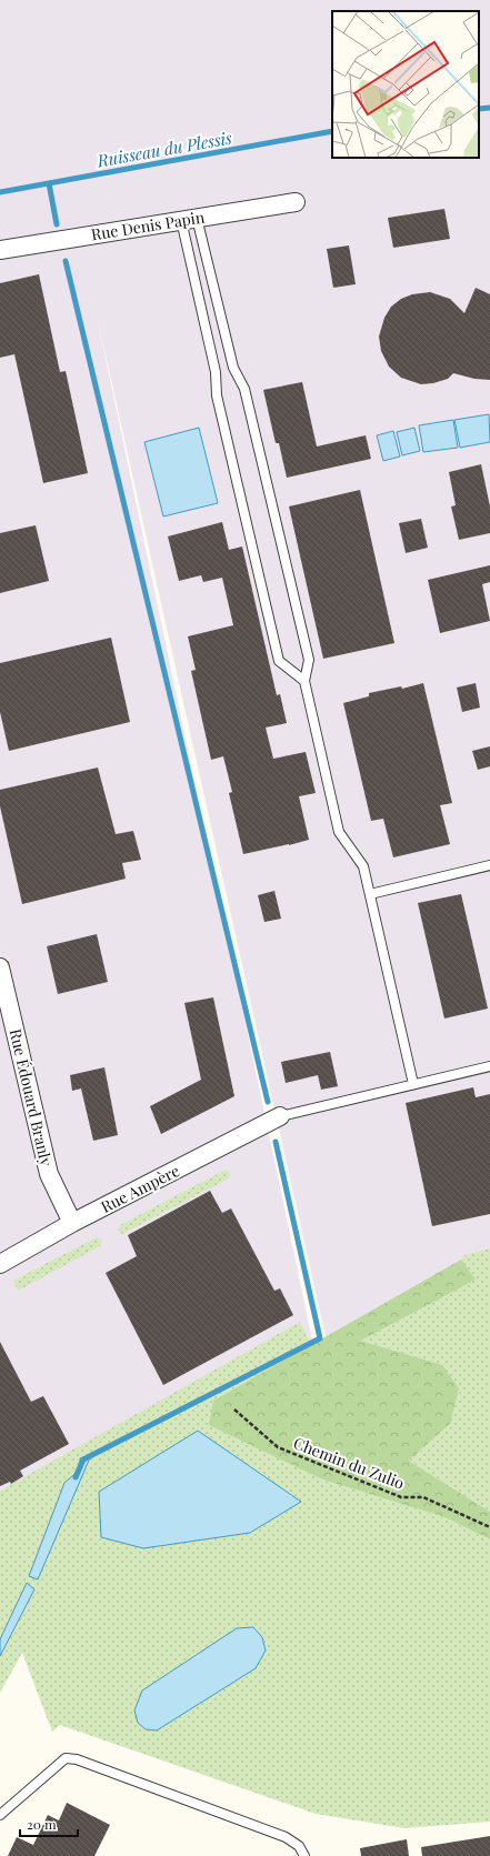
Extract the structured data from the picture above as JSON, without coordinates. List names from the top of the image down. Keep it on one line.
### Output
{"streets":{"street":["Rue Denis Papin","Rue Édouard Branly","Rue Ampère"],"path":["Chemin du Zulio"]},"crossings":[["Rue Édouard Branly","Rue Ampère"]],"water":["Ruisseau du Plessis"],"scale_bar":"20 m"}
